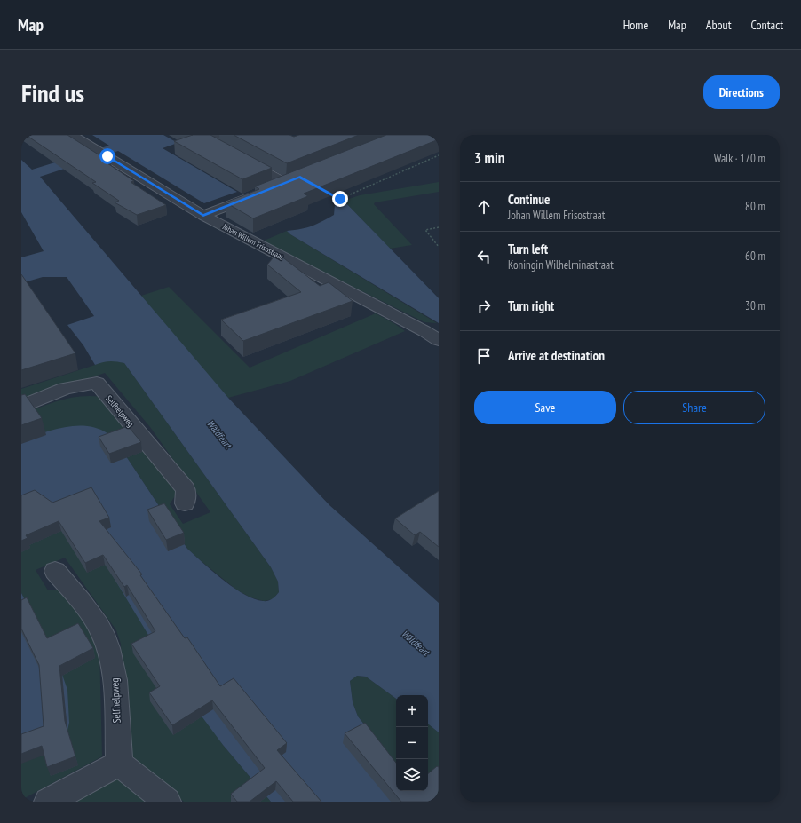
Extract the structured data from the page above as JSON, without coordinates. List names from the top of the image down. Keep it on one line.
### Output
{"streets":{"street":["Johan Willem Frisostraat","Selfhelpweg"]},"water":["Wâldfeart"],"page":{"header":"Map","nav":["Home","Map","About","Contact"],"buttons":["Directions",["Save","Share"]],"title":"Find us","heading":["3 min","Walk · 170 m"],"list":[["Continue","Johan Willem Frisostraat","80 m"],["Turn left","Koningin Wilhelminastraat","60 m"],["Turn right","30 m"],"Arrive at destination"],"map_buttons":["+","−"]}}
